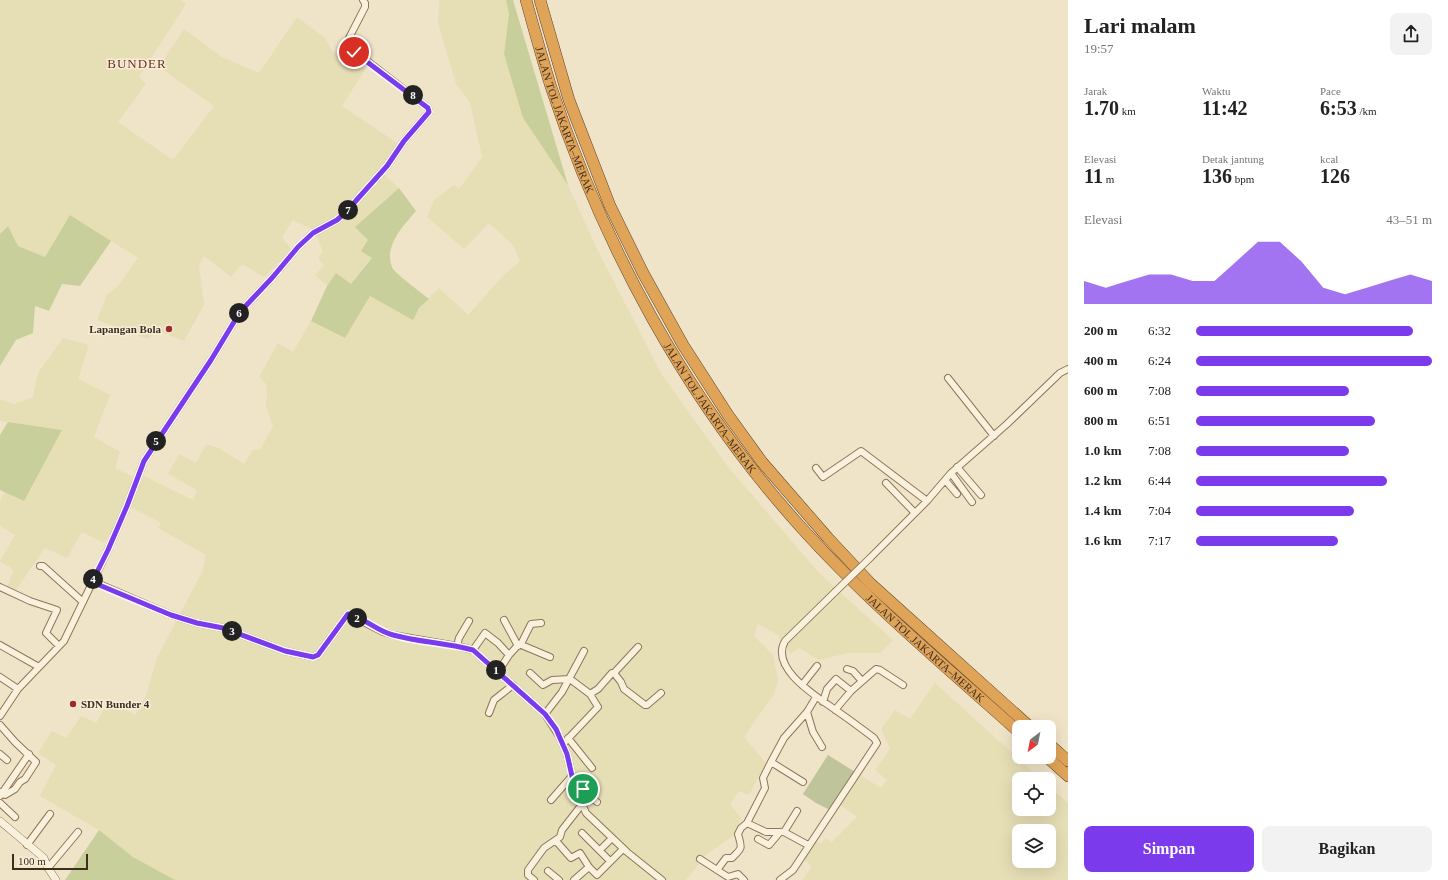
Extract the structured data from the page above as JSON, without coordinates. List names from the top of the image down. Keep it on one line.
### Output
{"streets":{"highway":["JALAN TOL JAKARTA–MERAK"]},"districts":["BUNDER"],"places":["Lapangan Bola","SDN Bunder 4"],"scale_bar":"100 m","north":"bottom left","page":{"heading":["Lari malam","19:57"],"stats":[["Jarak","1.70 km"],["Waktu","11:42"],["Pace","6:53 /km"],["Elevasi","11 m"],["Detak jantung","136 bpm"],["kcal","126"]],"pins":["8","7","6","5","4","2","3","1"],"chart":["Elevasi","43–51 m"],"list":[{"name":"200 m","note":"6:32"},{"name":"400 m","note":"6:24"},{"name":"600 m","note":"7:08"},{"name":"800 m","note":"6:51"},{"name":"1.0 km","note":"7:08"},{"name":"1.2 km","note":"6:44"},{"name":"1.4 km","note":"7:04"},{"name":"1.6 km","note":"7:17"}],"buttons":["Simpan","Bagikan"],"scale":"100 m"}}
